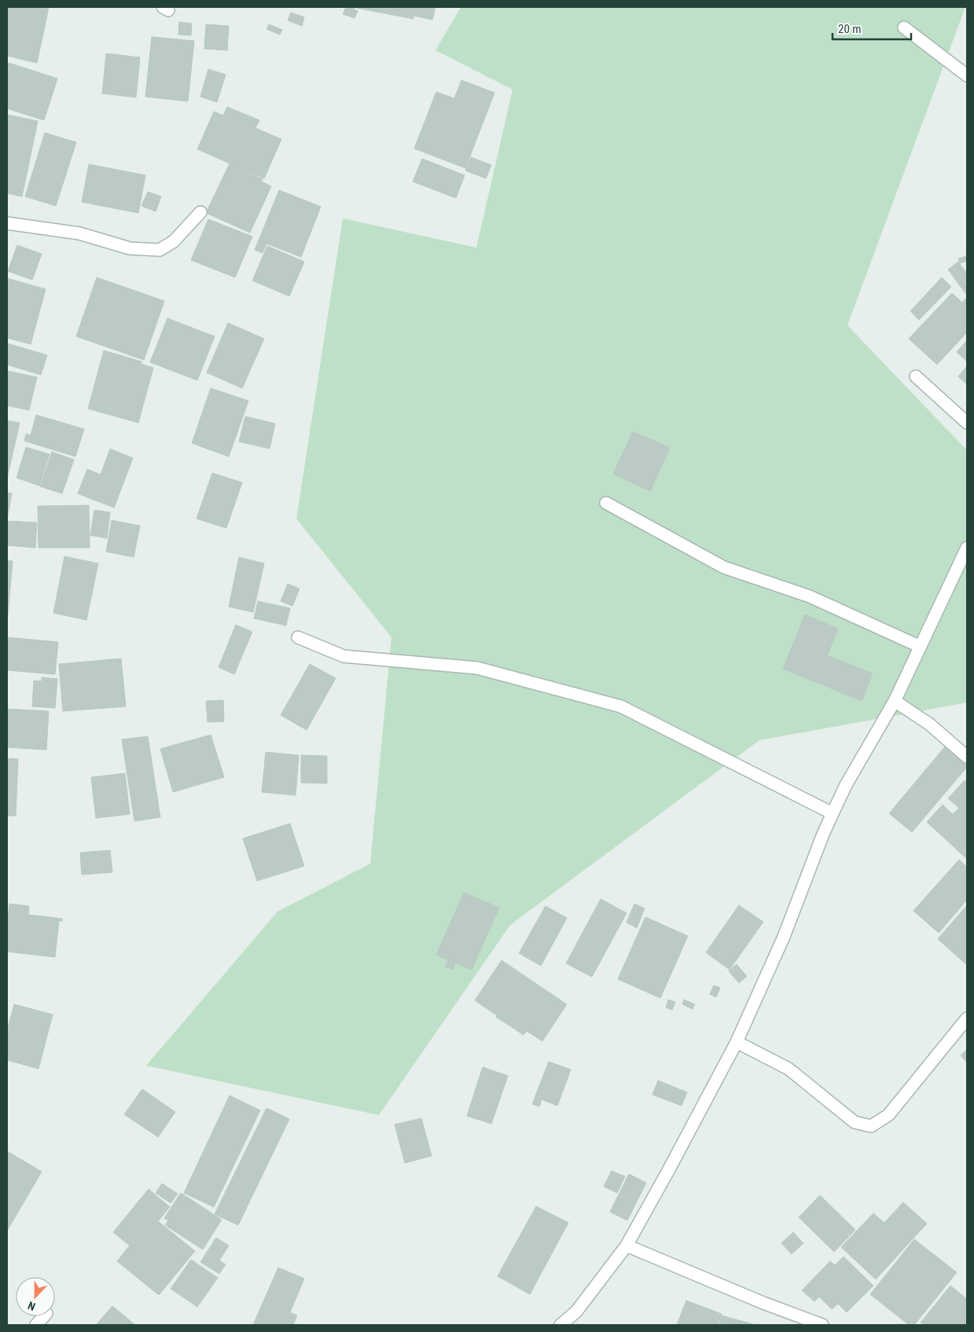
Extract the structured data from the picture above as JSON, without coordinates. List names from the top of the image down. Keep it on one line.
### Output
{"scale_bar":"20 m","north":"bottom"}
